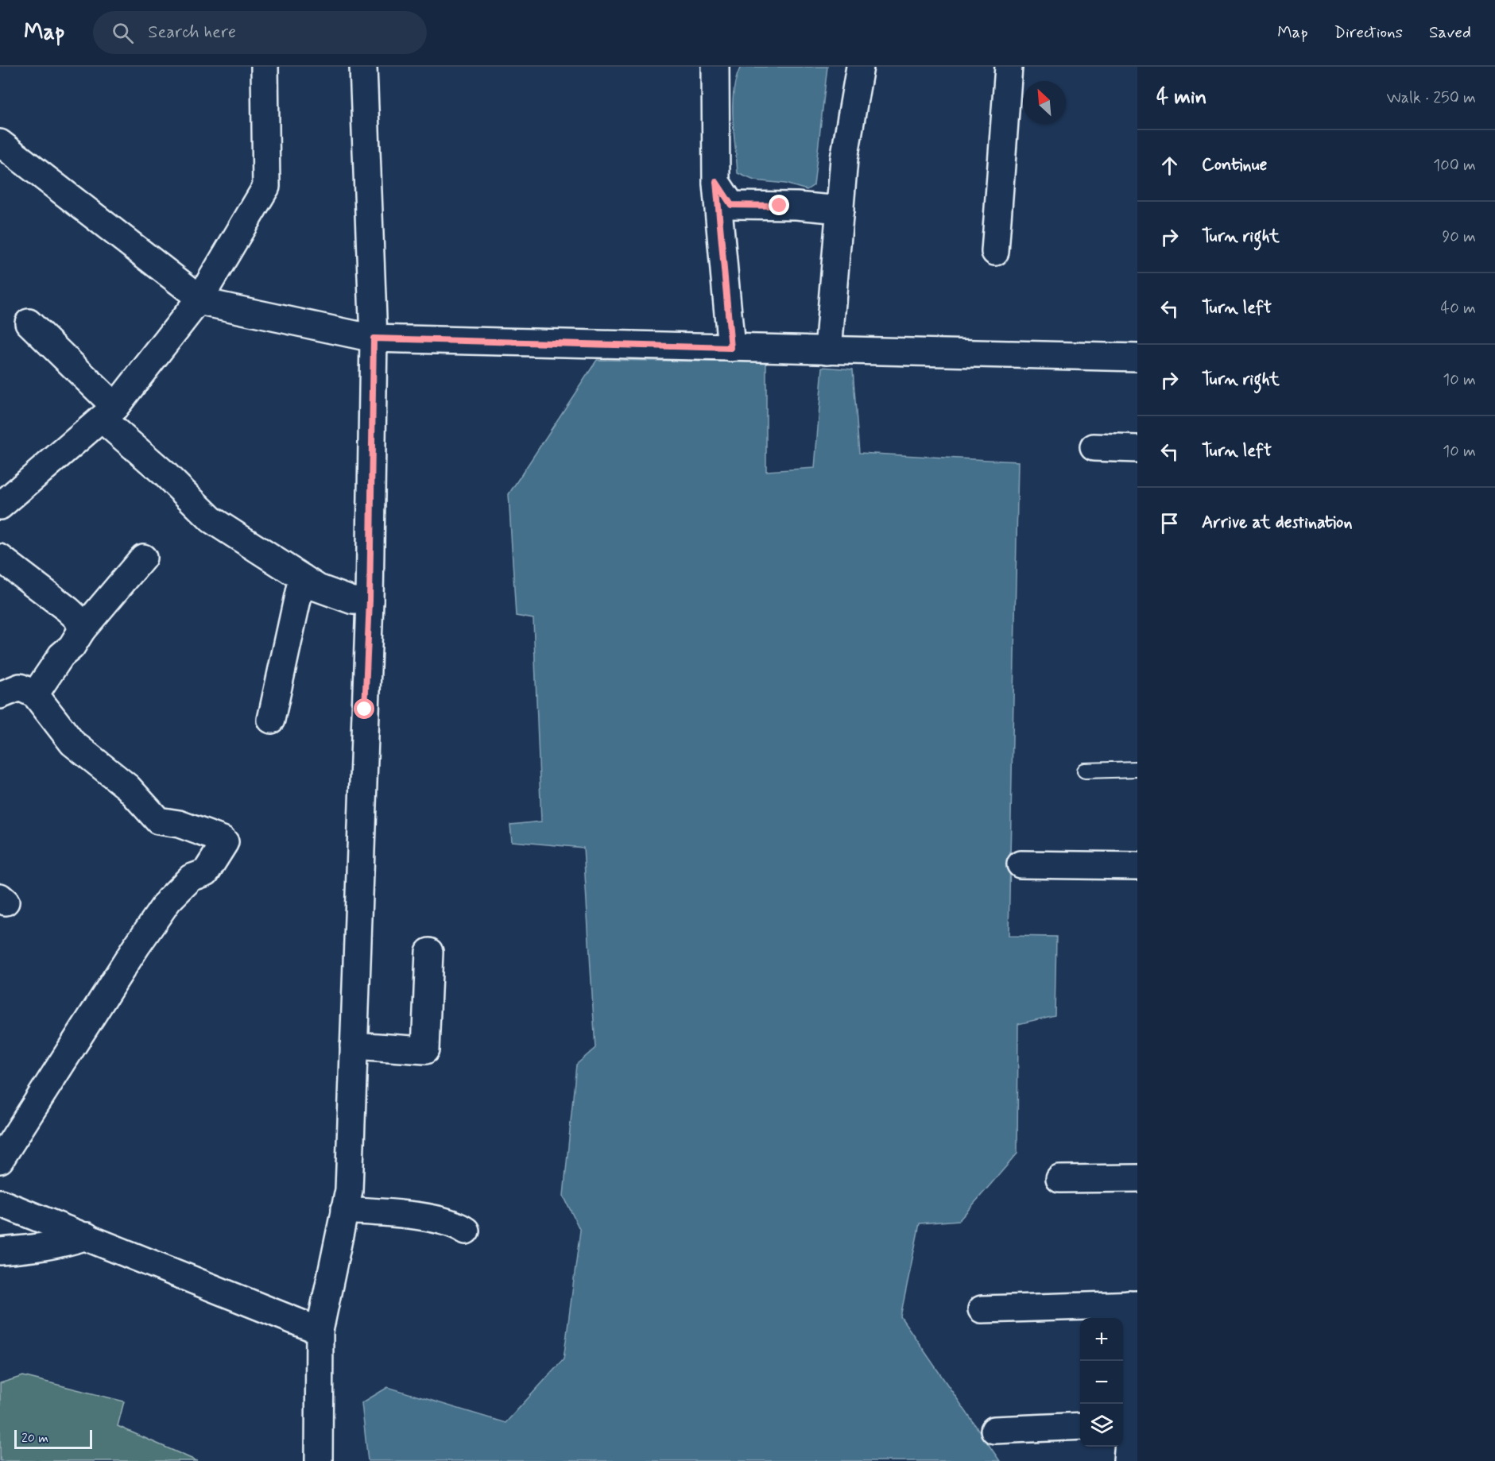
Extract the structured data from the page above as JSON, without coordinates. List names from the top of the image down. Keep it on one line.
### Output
{"scale_bar":"20 m","north":"top left","page":{"header":"Map","search":"Search here","nav":["Map","Directions","Saved"],"heading":["4 min","Walk · 250 m"],"list":[["Continue","100 m"],["Turn right","90 m"],["Turn left","40 m"],["Turn right","10 m"],["Turn left","10 m"],"Arrive at destination"],"map_buttons":["+","−"],"scale":"20 m"}}
